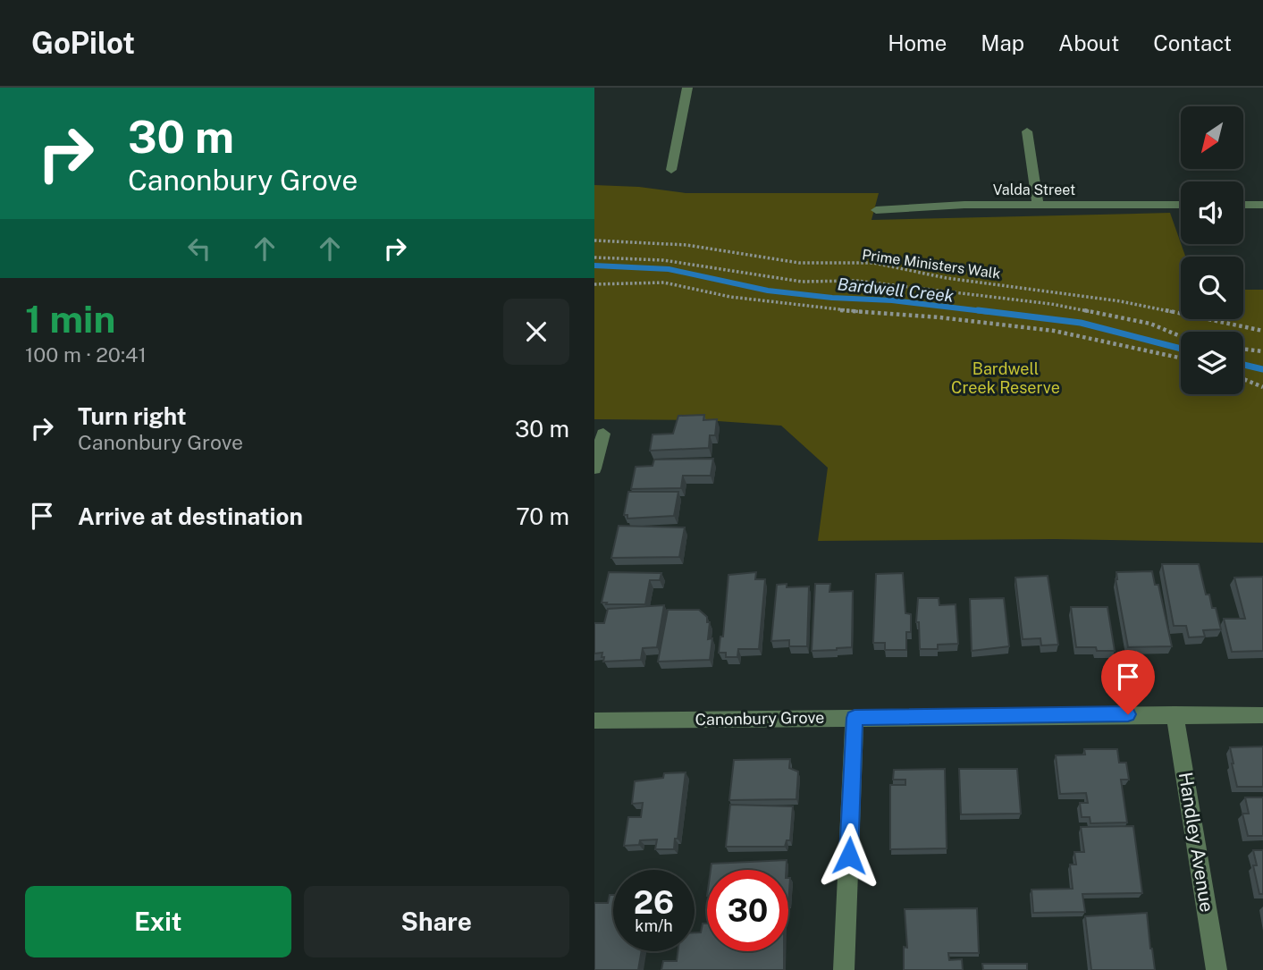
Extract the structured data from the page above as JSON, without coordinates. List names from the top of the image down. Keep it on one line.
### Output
{"streets":{"street":["Valda Street","Canonbury Grove","Handley Avenue"],"path":["Prime Ministers Walk"]},"crossings":[["Canonbury Grove","Handley Avenue"]],"water":["Bardwell Creek"],"parks":["Bardwell Creek Reserve"],"north":"bottom left","page":{"header":"GoPilot","nav":["Home","Map","About","Contact"],"turn":["30 m","Canonbury Grove"],"heading":["1 min","100 m · 20:41"],"list":[{"name":"Turn right","note":"Canonbury Grove","value":"30 m"},{"name":"Arrive at destination","value":"70 m"}],"speed":"26 km/h","limit":"30","buttons":["Exit","Share"]}}
